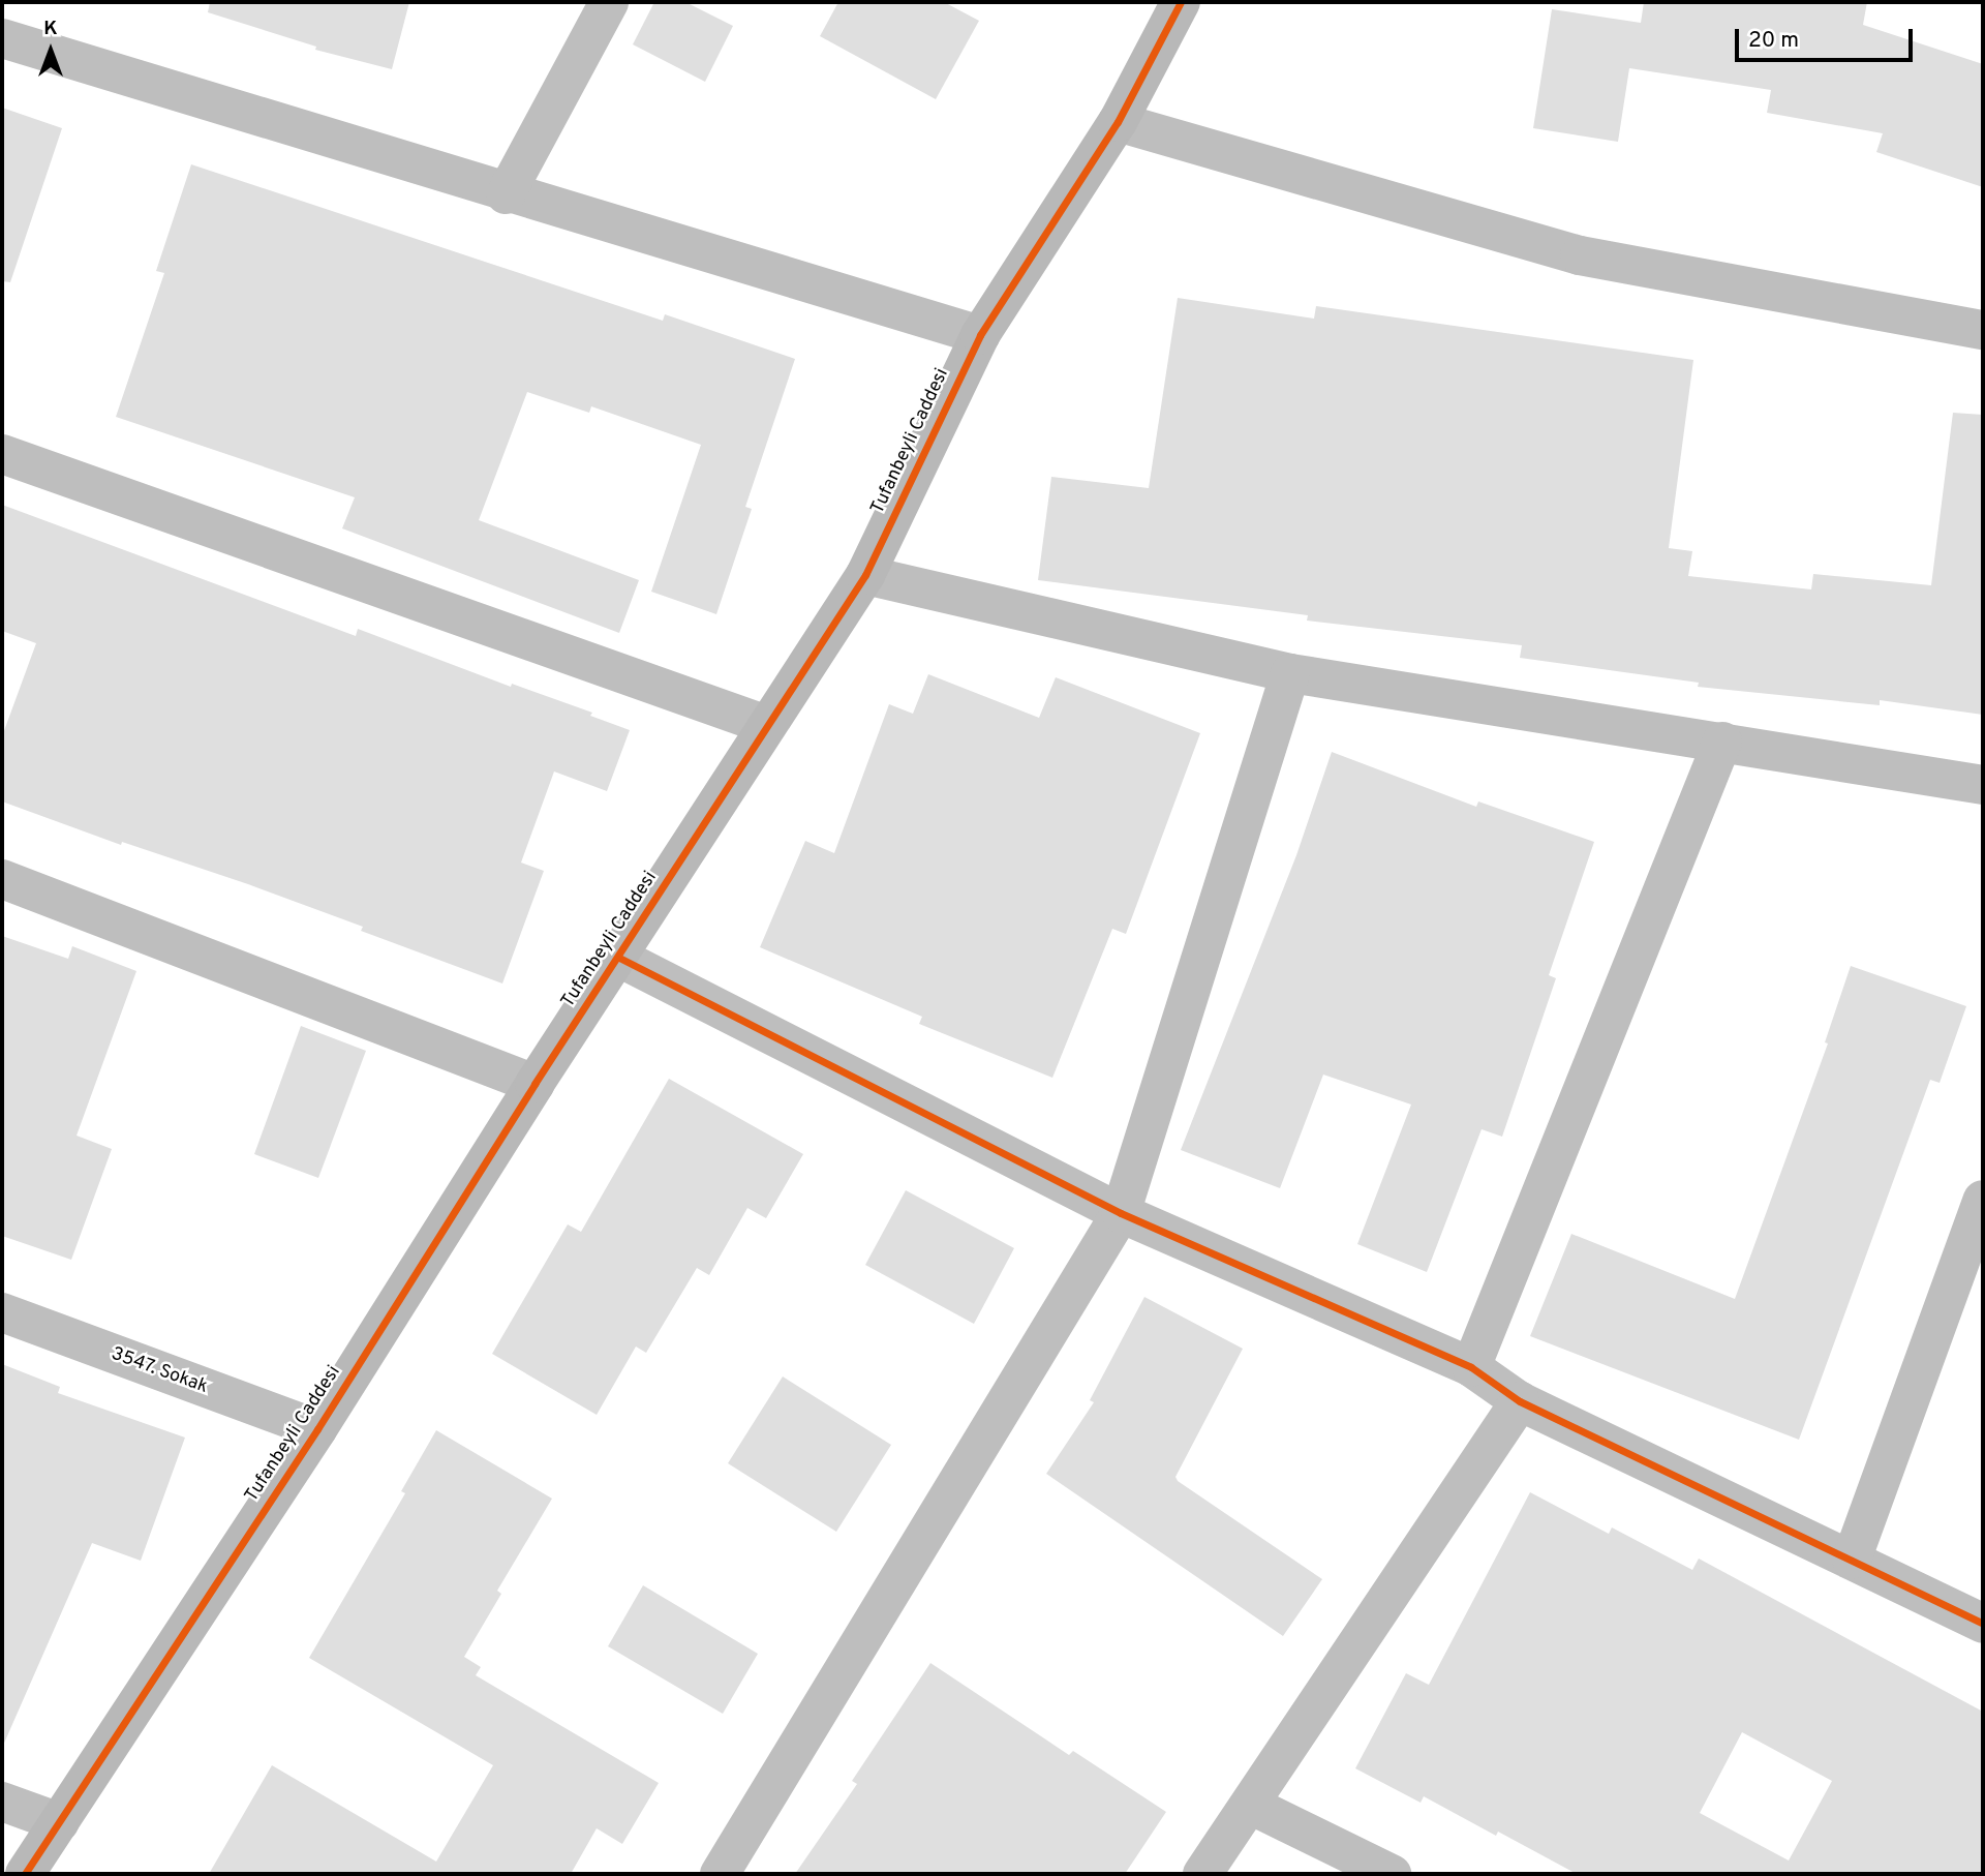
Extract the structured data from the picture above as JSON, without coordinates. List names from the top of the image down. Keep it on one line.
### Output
{"streets":{"street":["Tufanbeyli Caddesi","3547. Sokak"]},"crossings":[["Tufanbeyli Caddesi","3547. Sokak"]],"scale_bar":"20 m","north":"top"}
